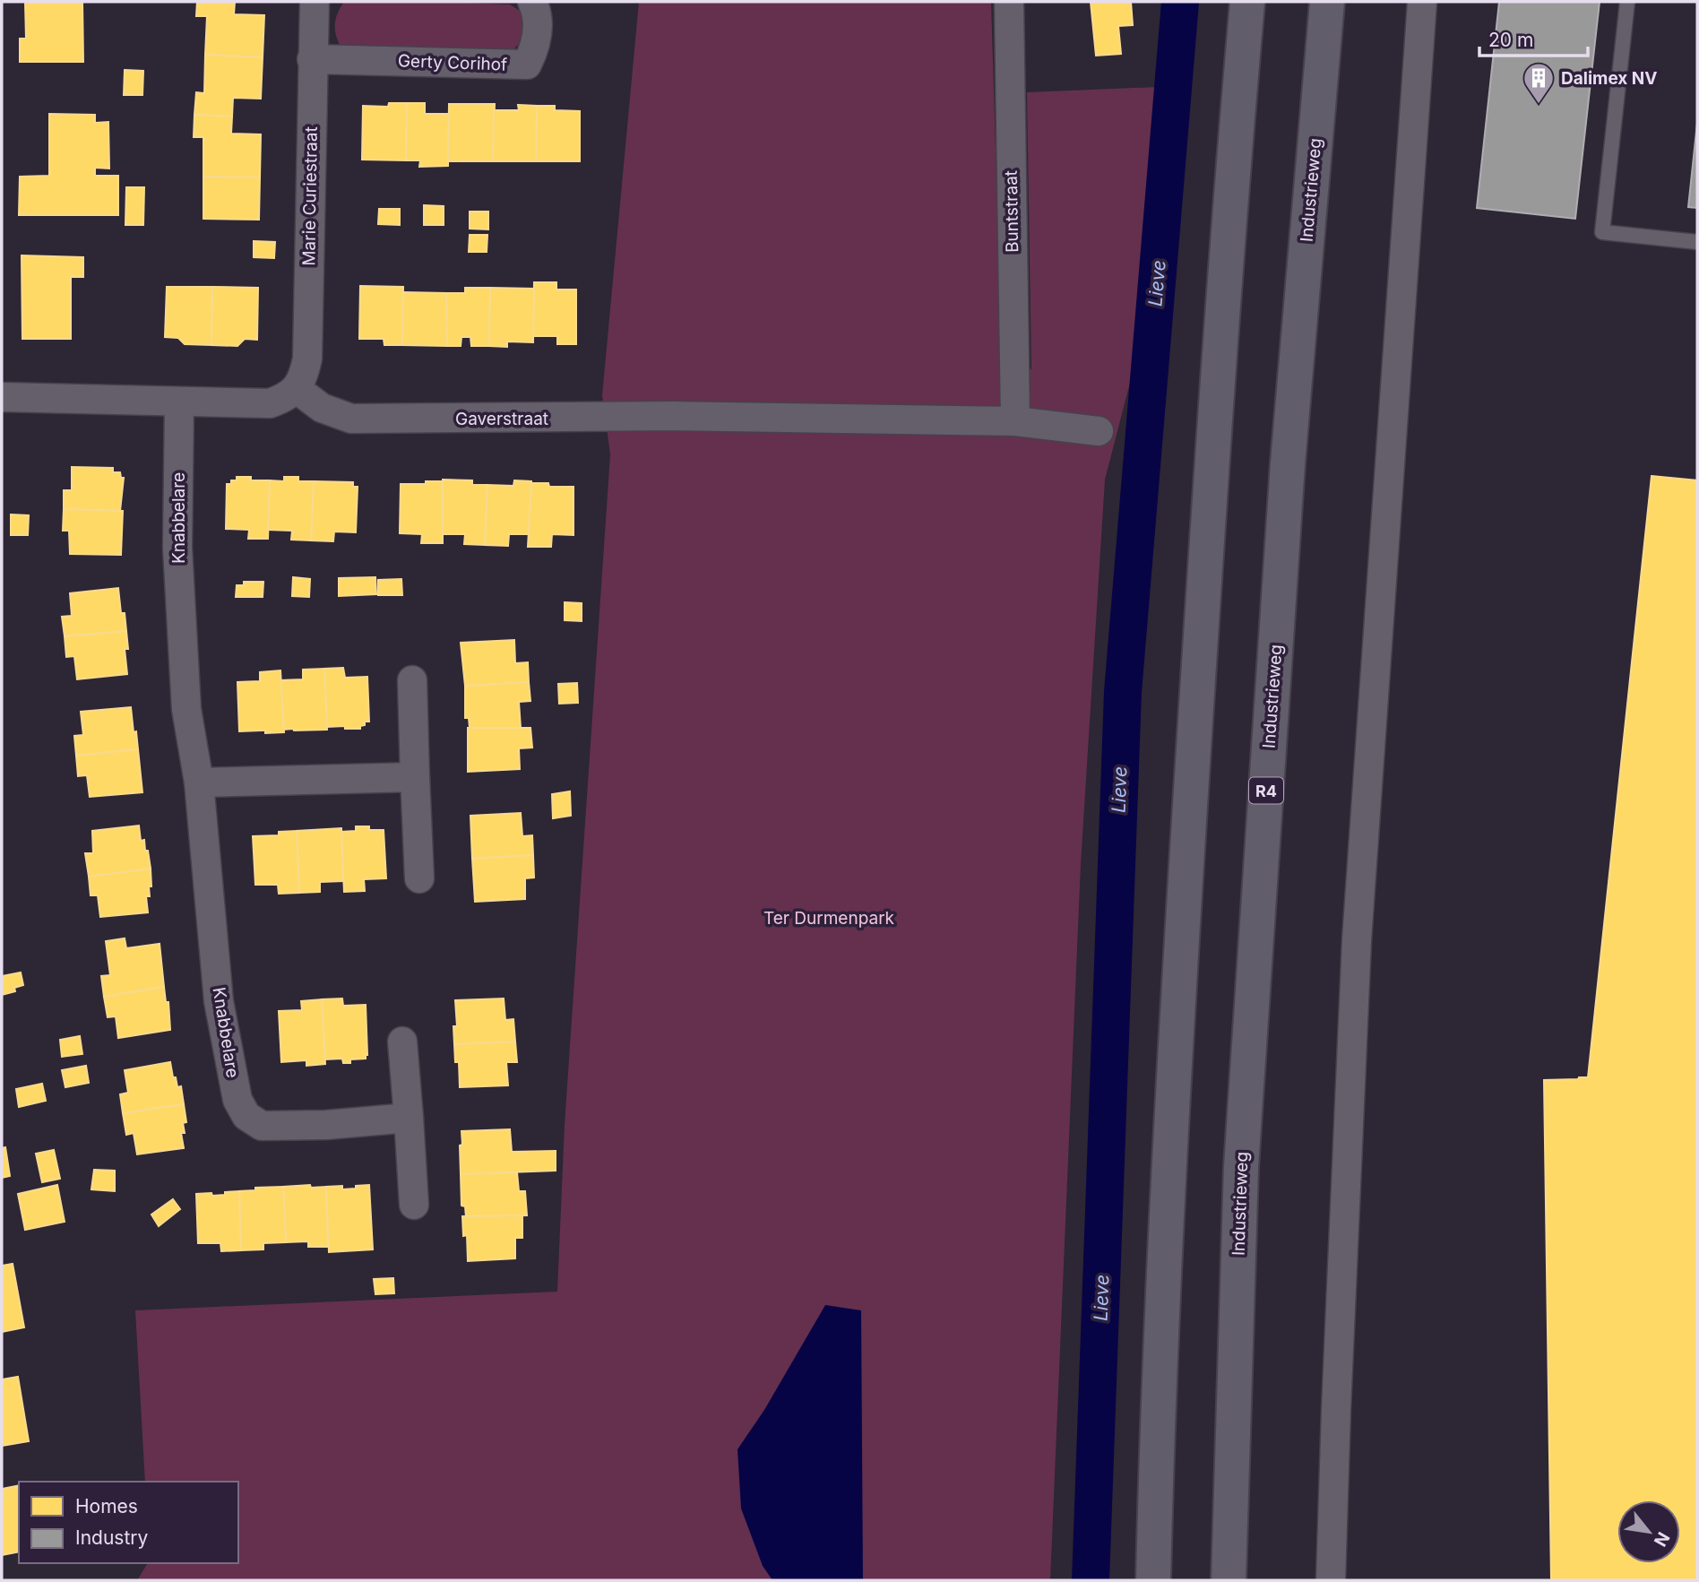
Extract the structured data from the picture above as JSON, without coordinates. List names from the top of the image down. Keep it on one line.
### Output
{"streets":{"highway":["Industrieweg","R4"],"street":["Gerty Corihof","Marie Curiestraat","Buntstraat","Gaverstraat","Knabbelare"]},"crossings":[["Gerty Corihof","Marie Curiestraat"],["Marie Curiestraat","Gaverstraat"],["Buntstraat","Gaverstraat"]],"water":["Lieve"],"parks":["Ter Durmenpark"],"places":{"building":["Dalimex NV"]},"legend":["Homes","Industry"],"scale_bar":"20 m","north":"bottom right"}
